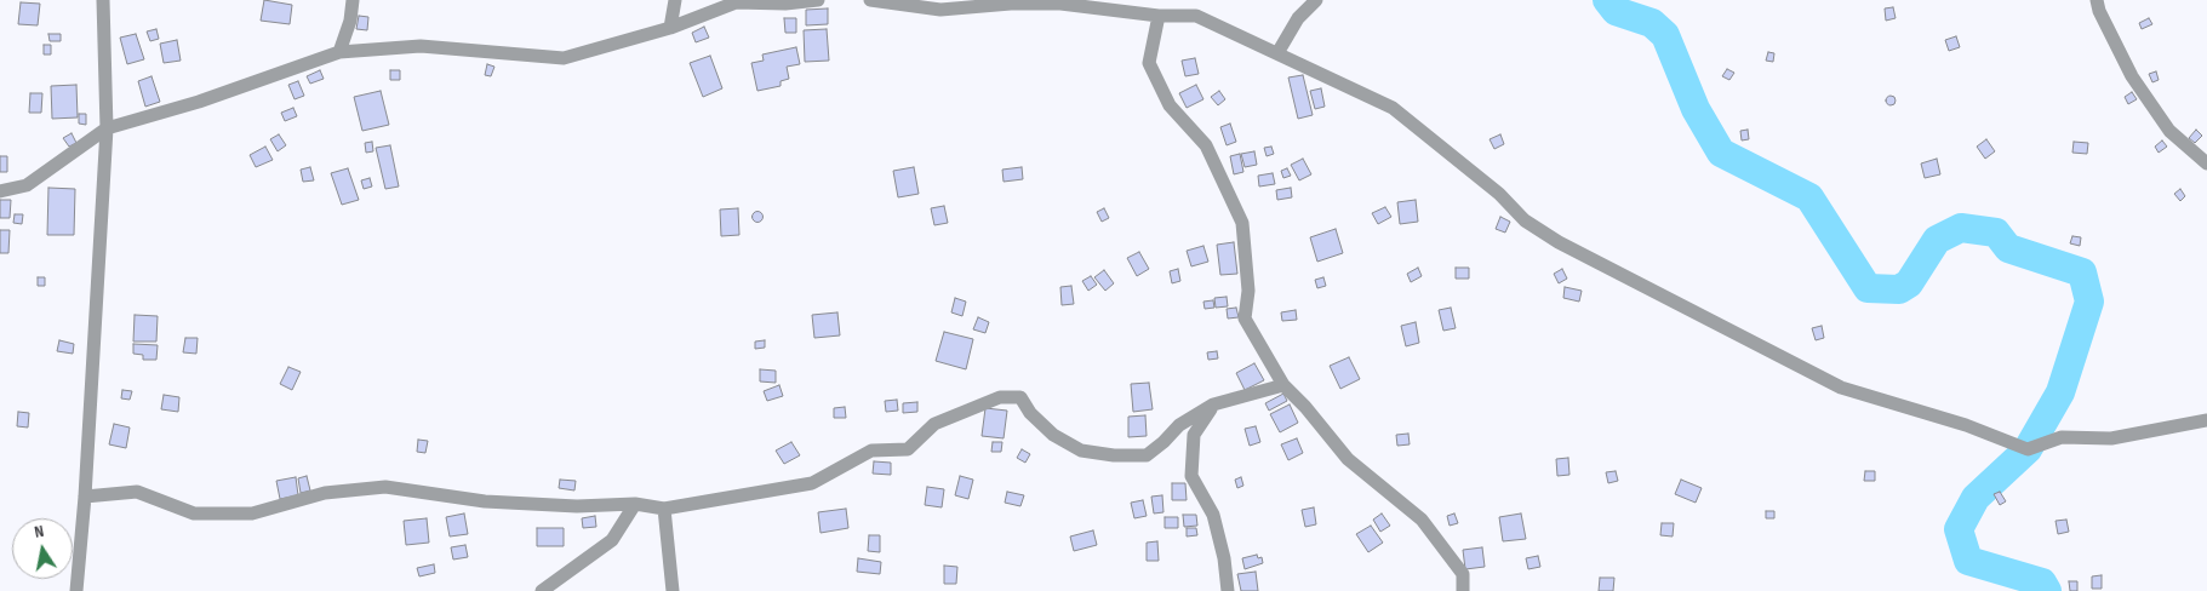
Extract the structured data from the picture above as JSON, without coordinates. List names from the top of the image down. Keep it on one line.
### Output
{"north":"top"}
